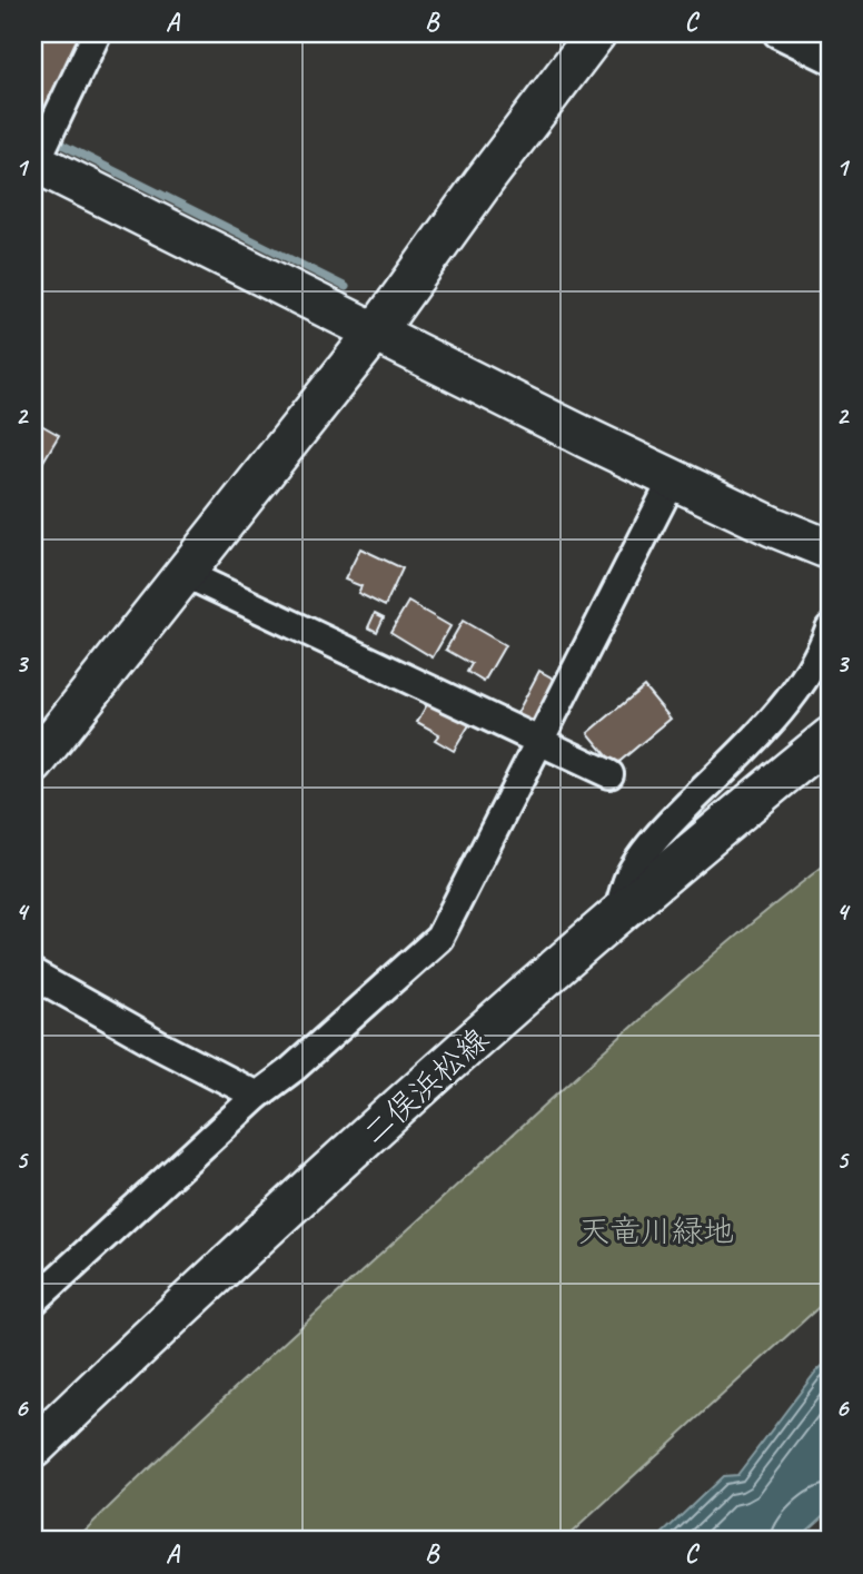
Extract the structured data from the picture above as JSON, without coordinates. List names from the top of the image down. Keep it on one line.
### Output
{"streets":{"street":["二俣浜松線"]},"parks":["天竜川緑地"],"grid":{"columns":["A","B","C"],"rows":["1","2","3","4","5","6"]}}
